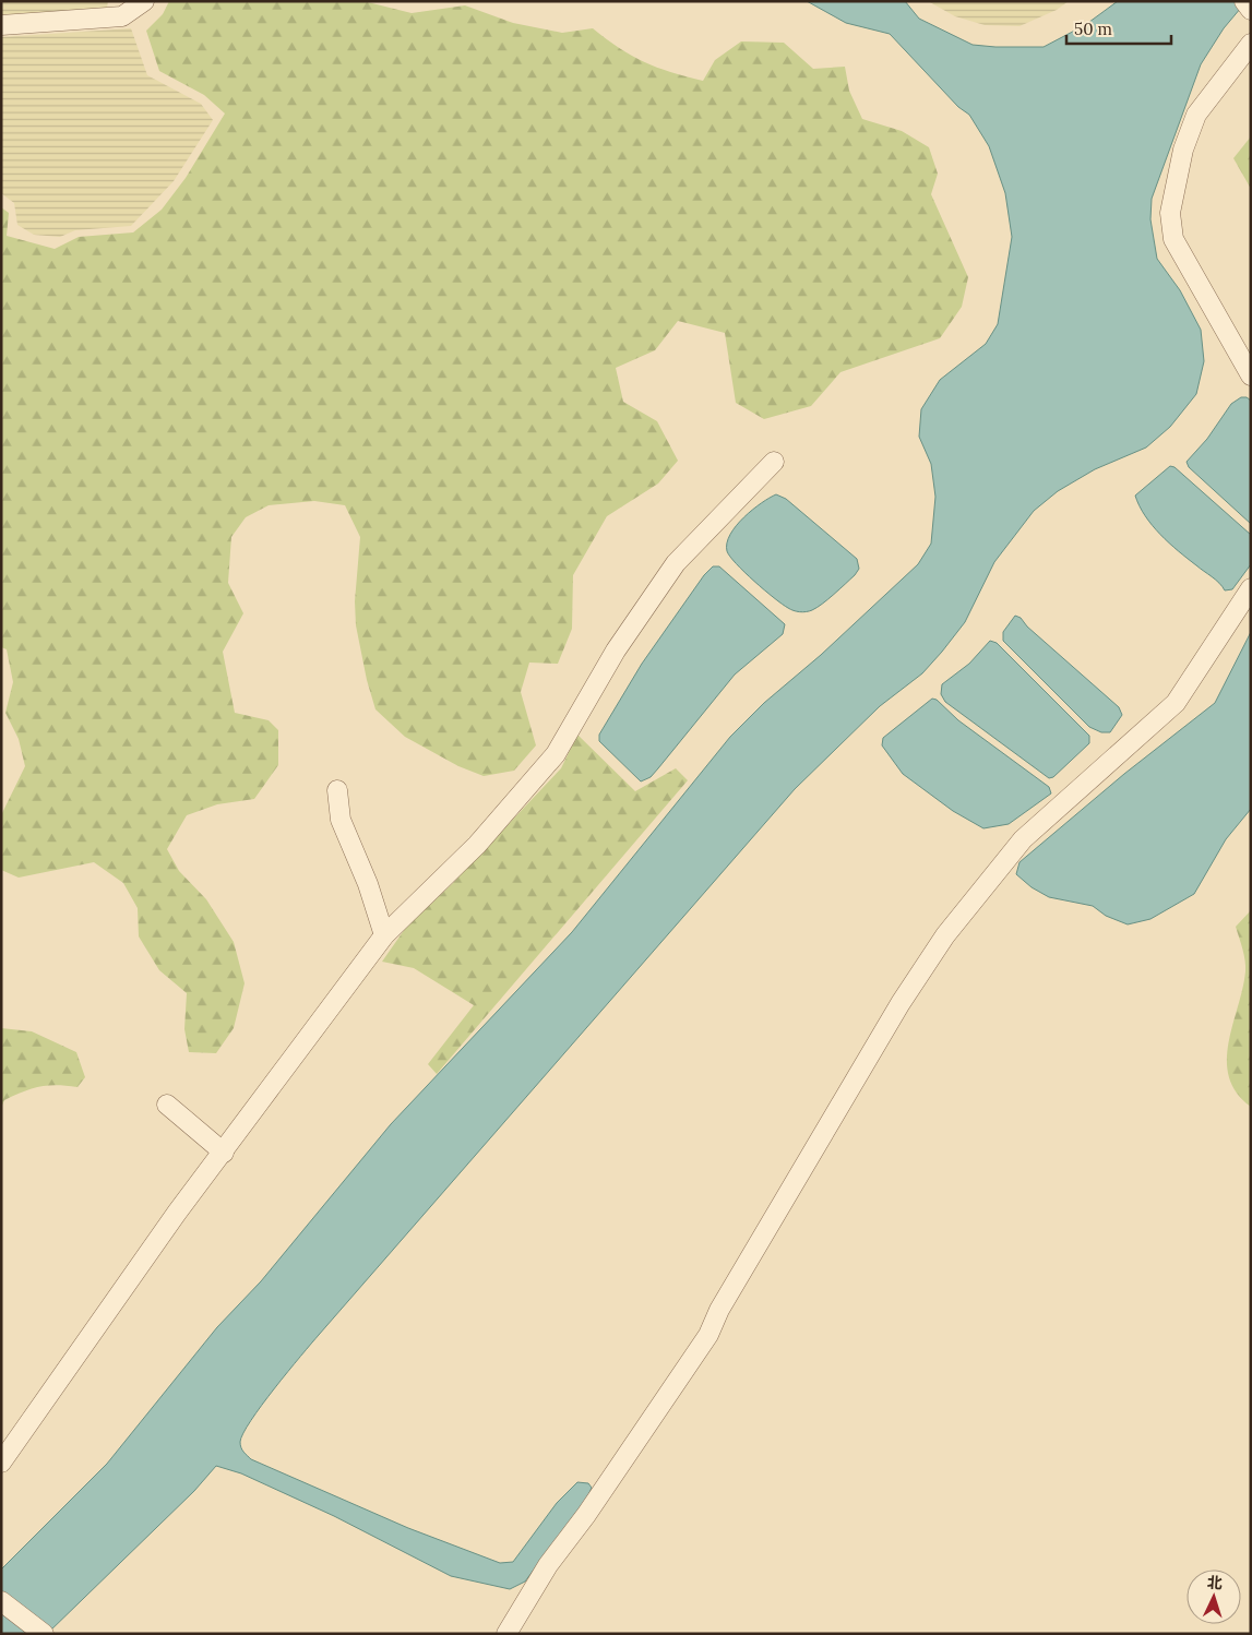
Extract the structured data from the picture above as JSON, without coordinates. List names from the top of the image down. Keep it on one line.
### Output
{"scale_bar":"50 m","north":"top"}
